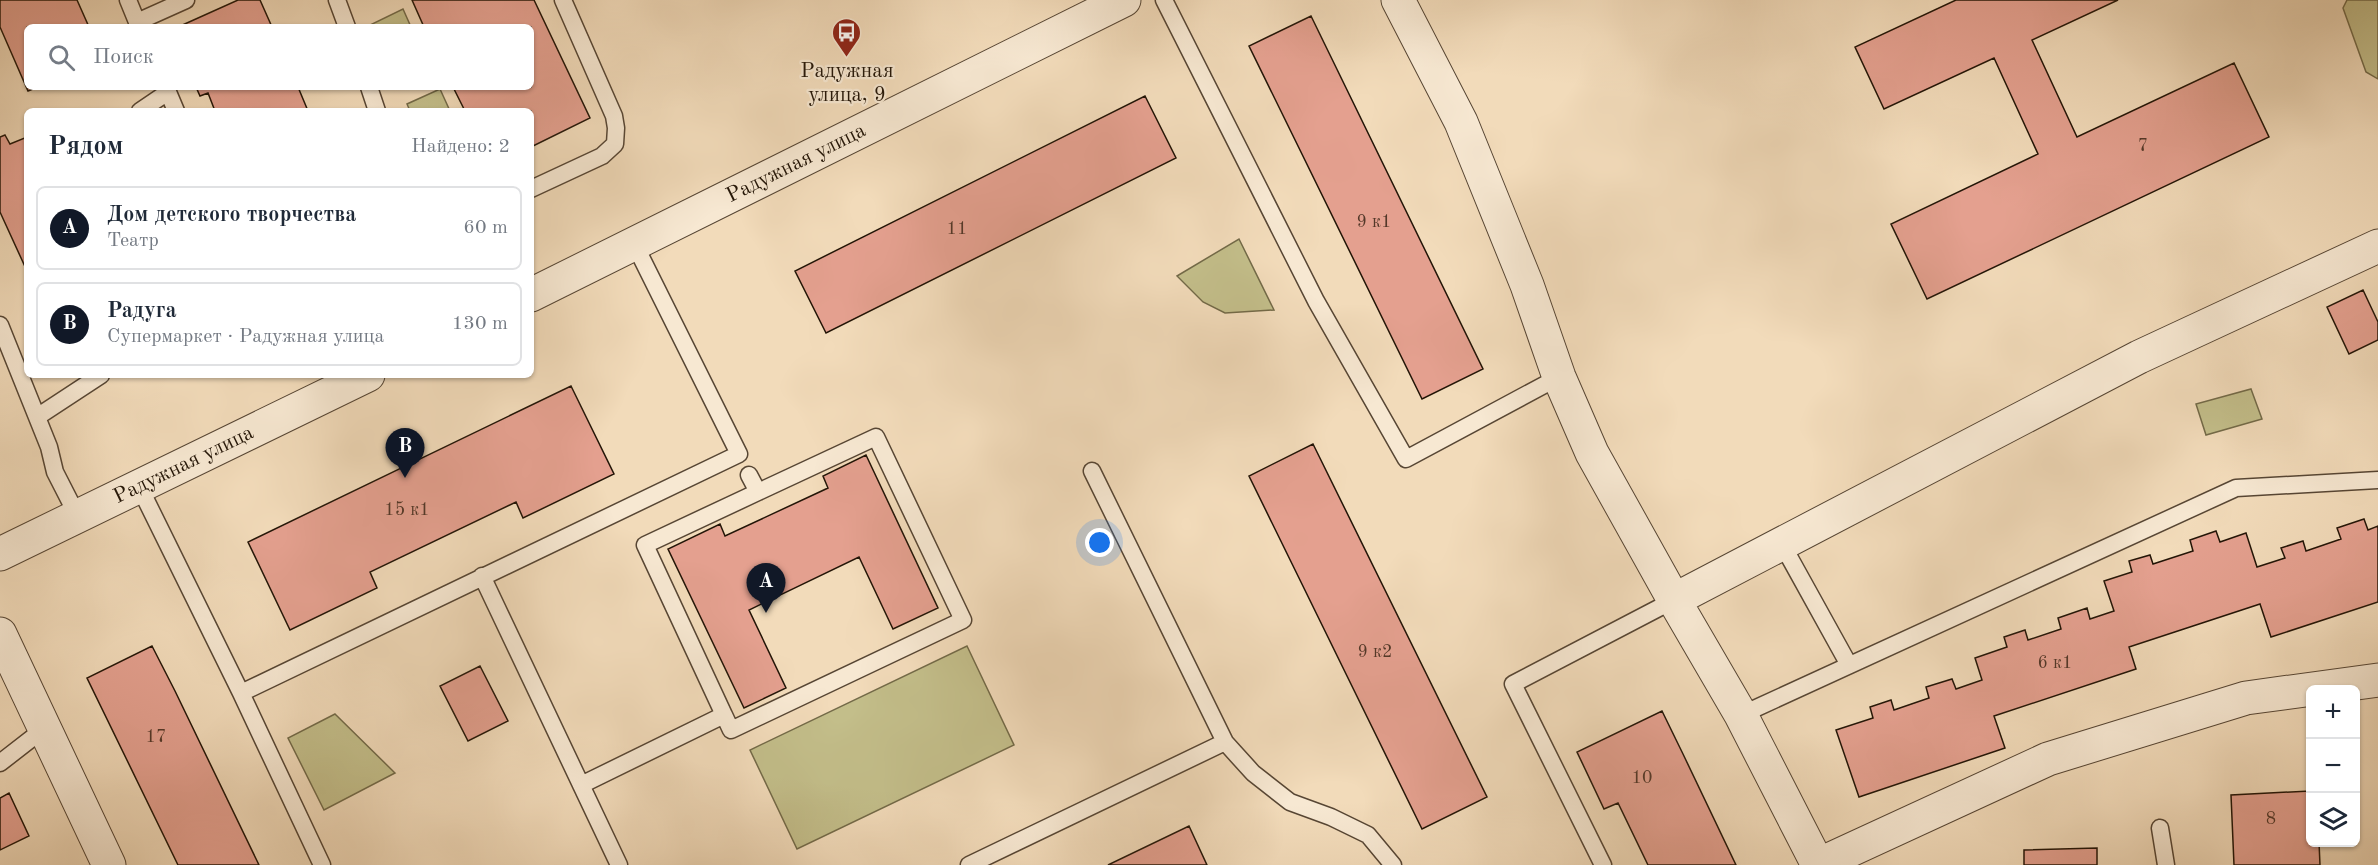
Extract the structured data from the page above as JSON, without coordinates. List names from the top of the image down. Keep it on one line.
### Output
{"streets":{"street":["Радужная улица"]},"places":{"bus stop":["Радужная улица, 9"]},"house_numbers":["7","9 к1","11","15 к1","9 к2","6 к1","17","10","8"],"page":{"search":"Поиск","heading":["Рядом","Найдено: 2"],"list":[{"mark":"A","name":"Дом детского творчества","note":"Театр","value":"60 m"},{"mark":"B","name":"Радуга","note":"Супермаркет · Радужная улица","value":"130 m"}],"pins":["B","A"],"map_buttons":["+","−"]}}
